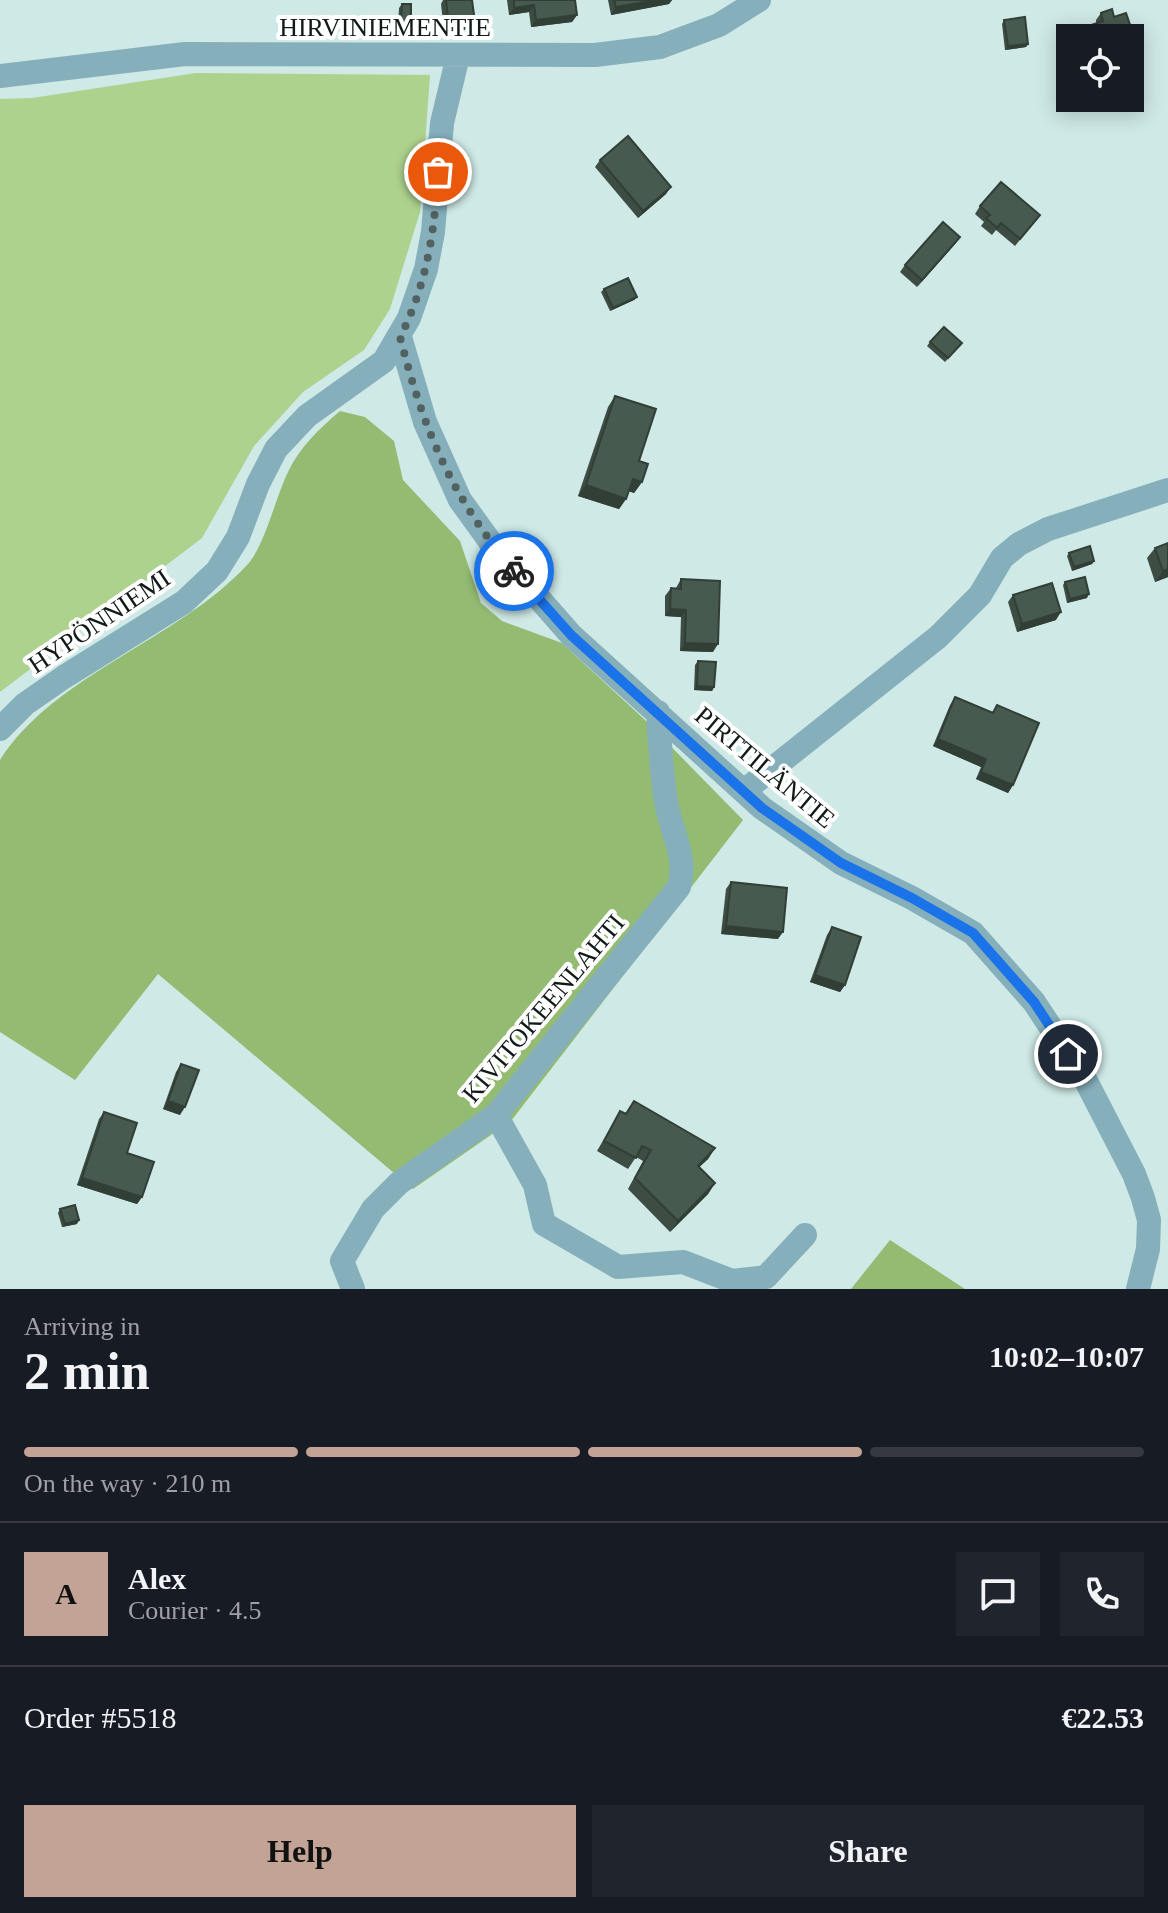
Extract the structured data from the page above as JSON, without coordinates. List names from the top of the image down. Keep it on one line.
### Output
{"streets":{"street":["HIRVINIEMENTIE","HYPÖNNIEMI","PIRTTILÄNTIE","KIVITOKEENLAHTI"]},"crossings":[["HIRVINIEMENTIE","HYPÖNNIEMI"],["HYPÖNNIEMI","PIRTTILÄNTIE"],["PIRTTILÄNTIE","KIVITOKEENLAHTI"]],"page":{"heading":["2 min","Arriving in","10:02–10:07"],"panel":["Alex","Courier · 4.5","Order #5518","€22.53"],"bar":"On the way · 210 m","round":"A","buttons":["Help","Share"]}}
